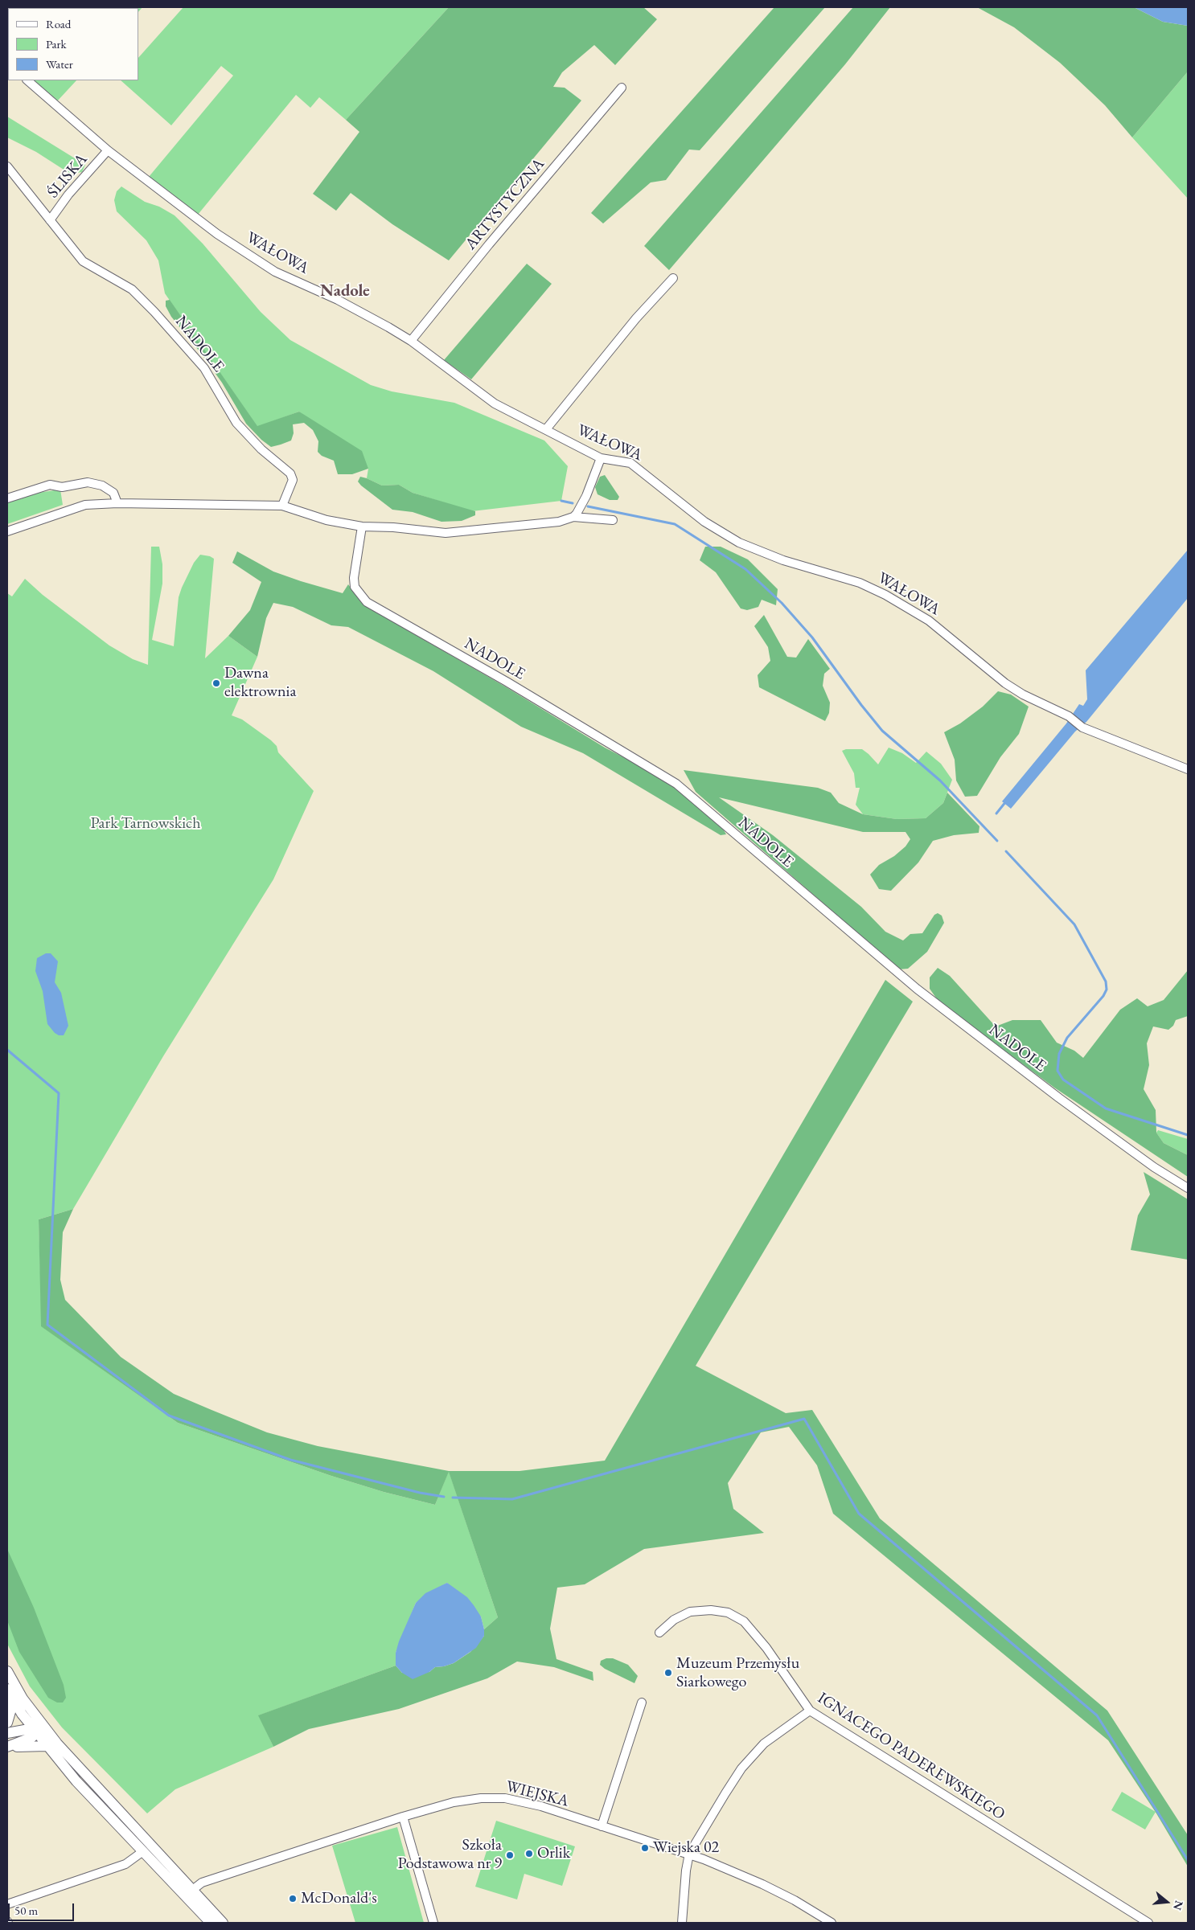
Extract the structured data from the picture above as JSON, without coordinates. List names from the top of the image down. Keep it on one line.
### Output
{"streets":{"street":["ŚLISKA","ARTYSTYCZNA","WAŁOWA","NADOLE","IGNACEGO PADEREWSKIEGO","WIEJSKA"]},"crossings":[["ŚLISKA","WAŁOWA"],["ŚLISKA","NADOLE"],["ARTYSTYCZNA","WAŁOWA"]],"districts":["Nadole"],"parks":["Park Tarnowskich"],"places":["Dawna elektrownia","Muzeum Przemysłu Siarkowego","Wiejska 02","Orlik","Szkoła Podstawowa nr 9","McDonald's"],"legend":["Road","Park","Water"],"scale_bar":"50 m","north":"right"}
